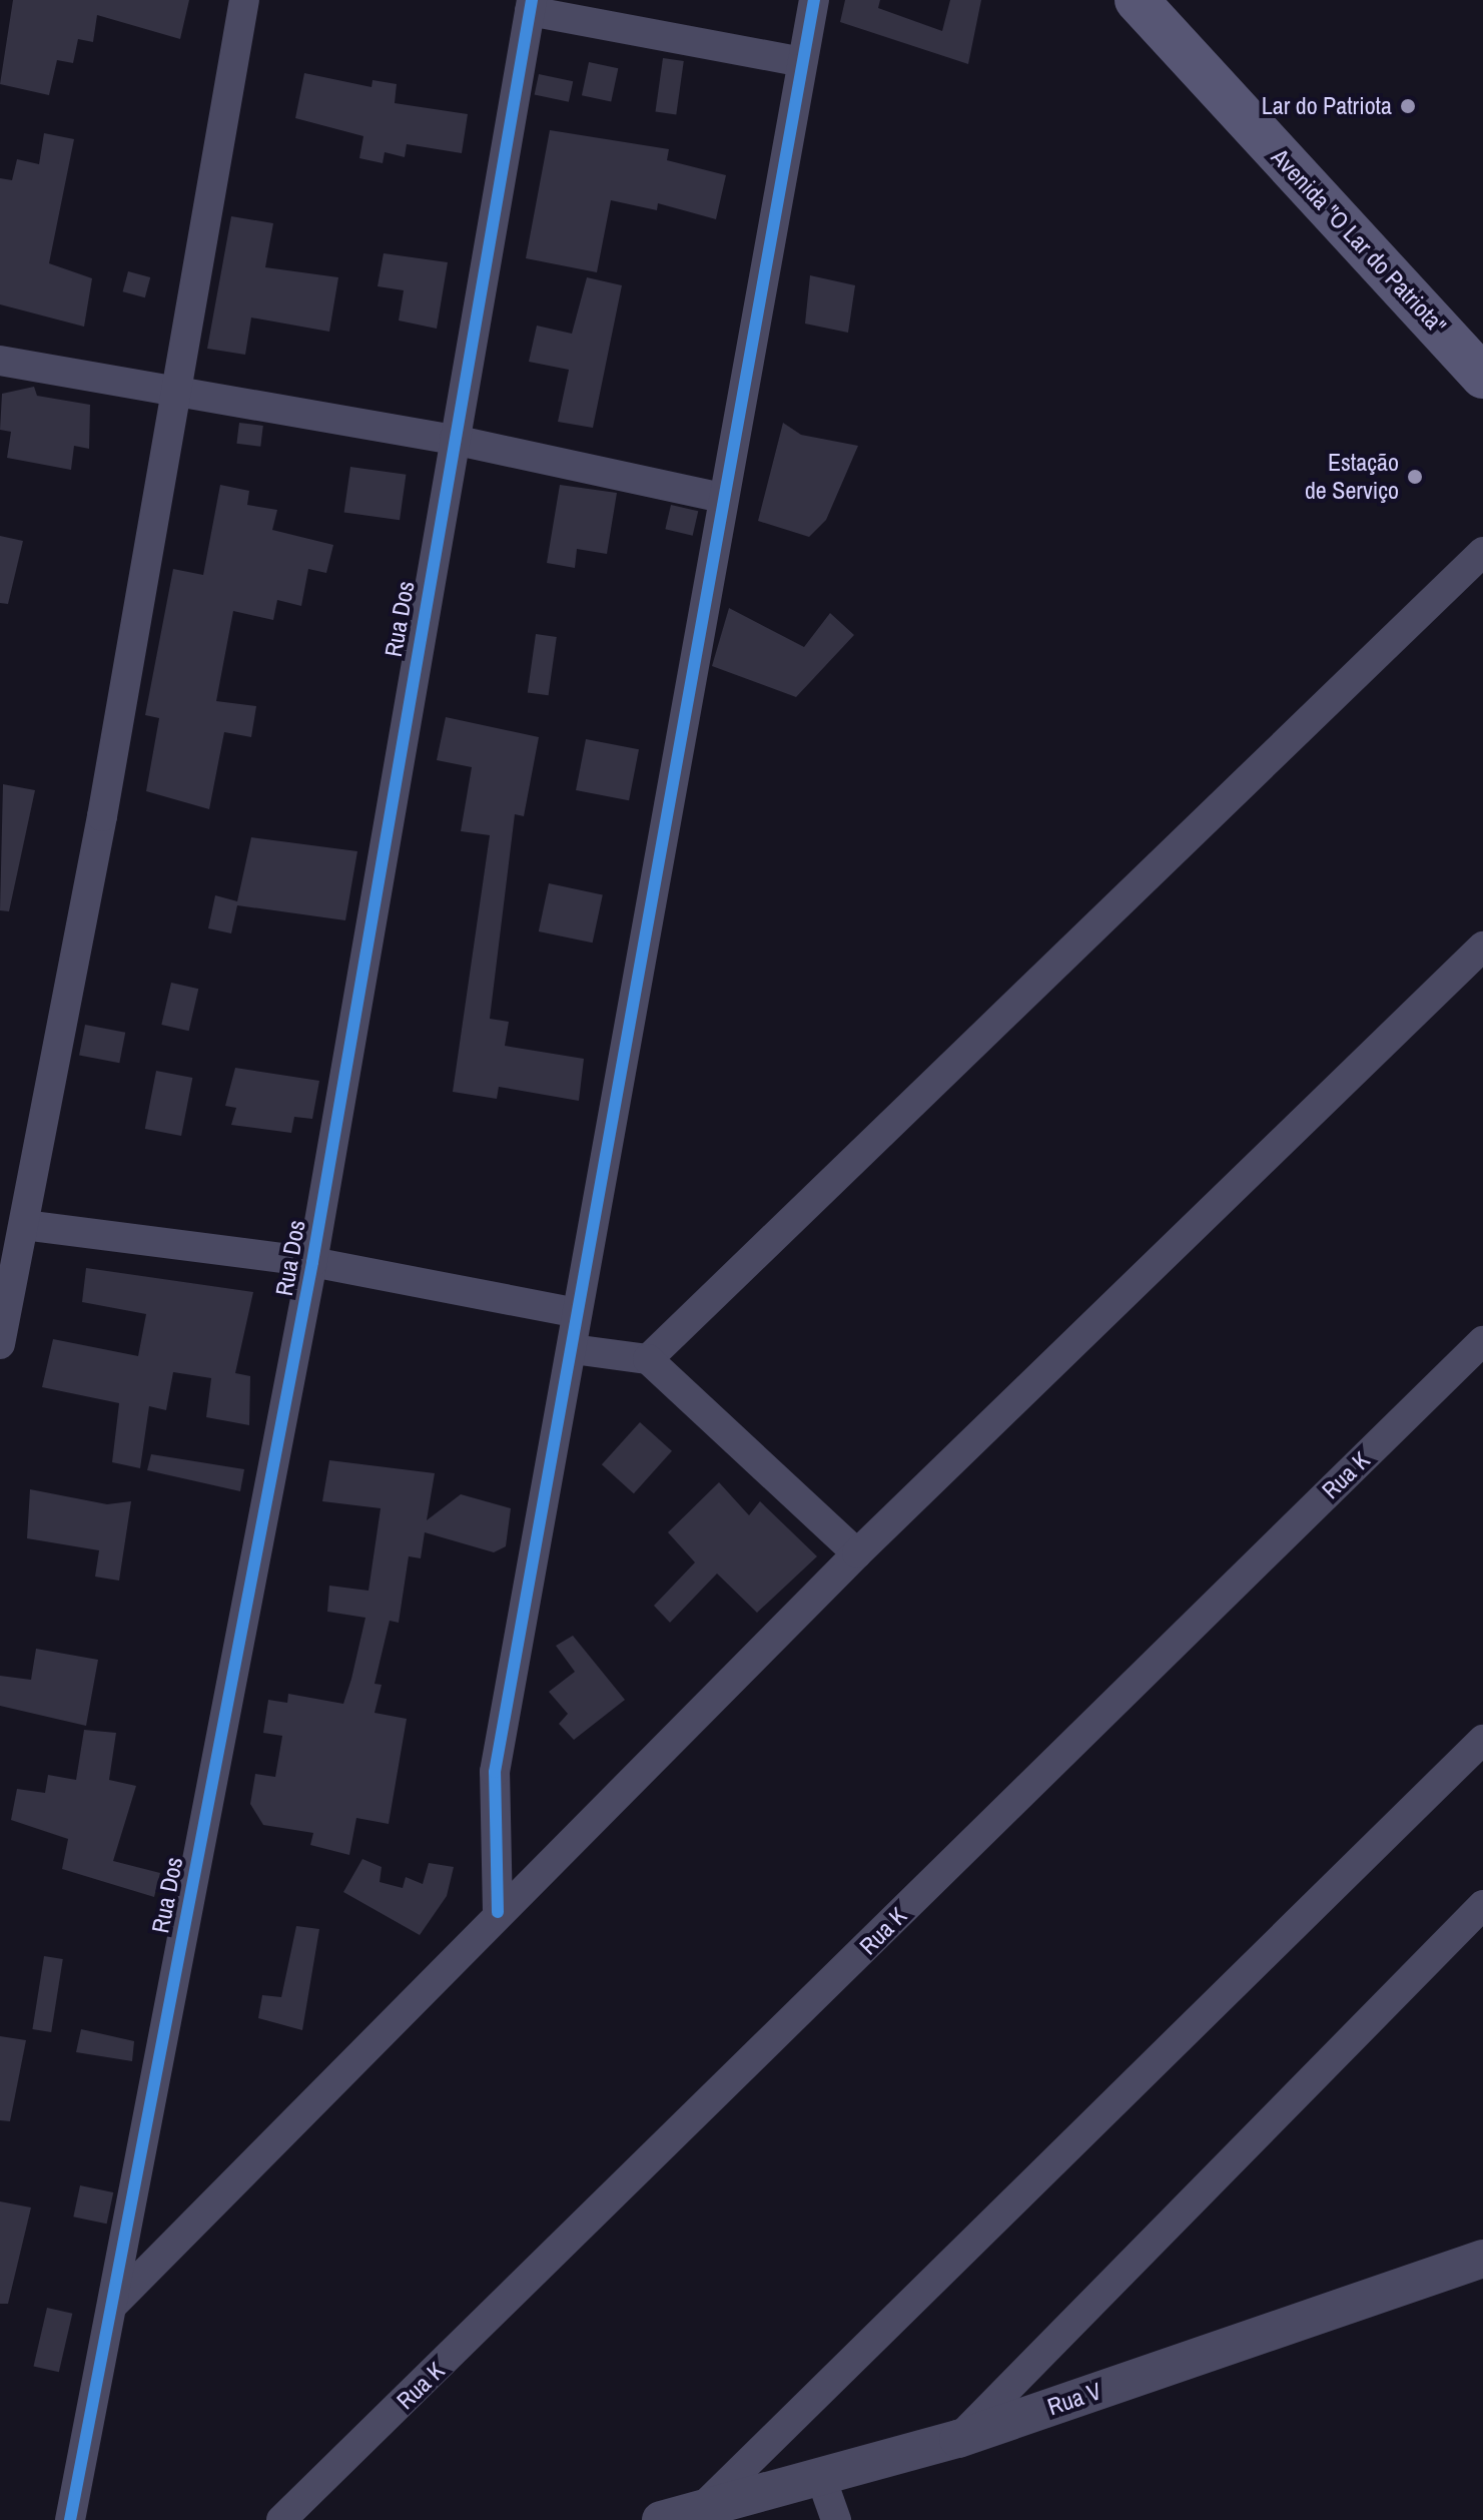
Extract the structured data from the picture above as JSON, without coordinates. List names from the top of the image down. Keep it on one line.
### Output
{"streets":{"main road":["Avenida \"O Lar do Patriota\""],"street":["Rua Dos","Rua K","Rua V"]},"places":["Lar do Patriota","Estação de Serviço"]}
